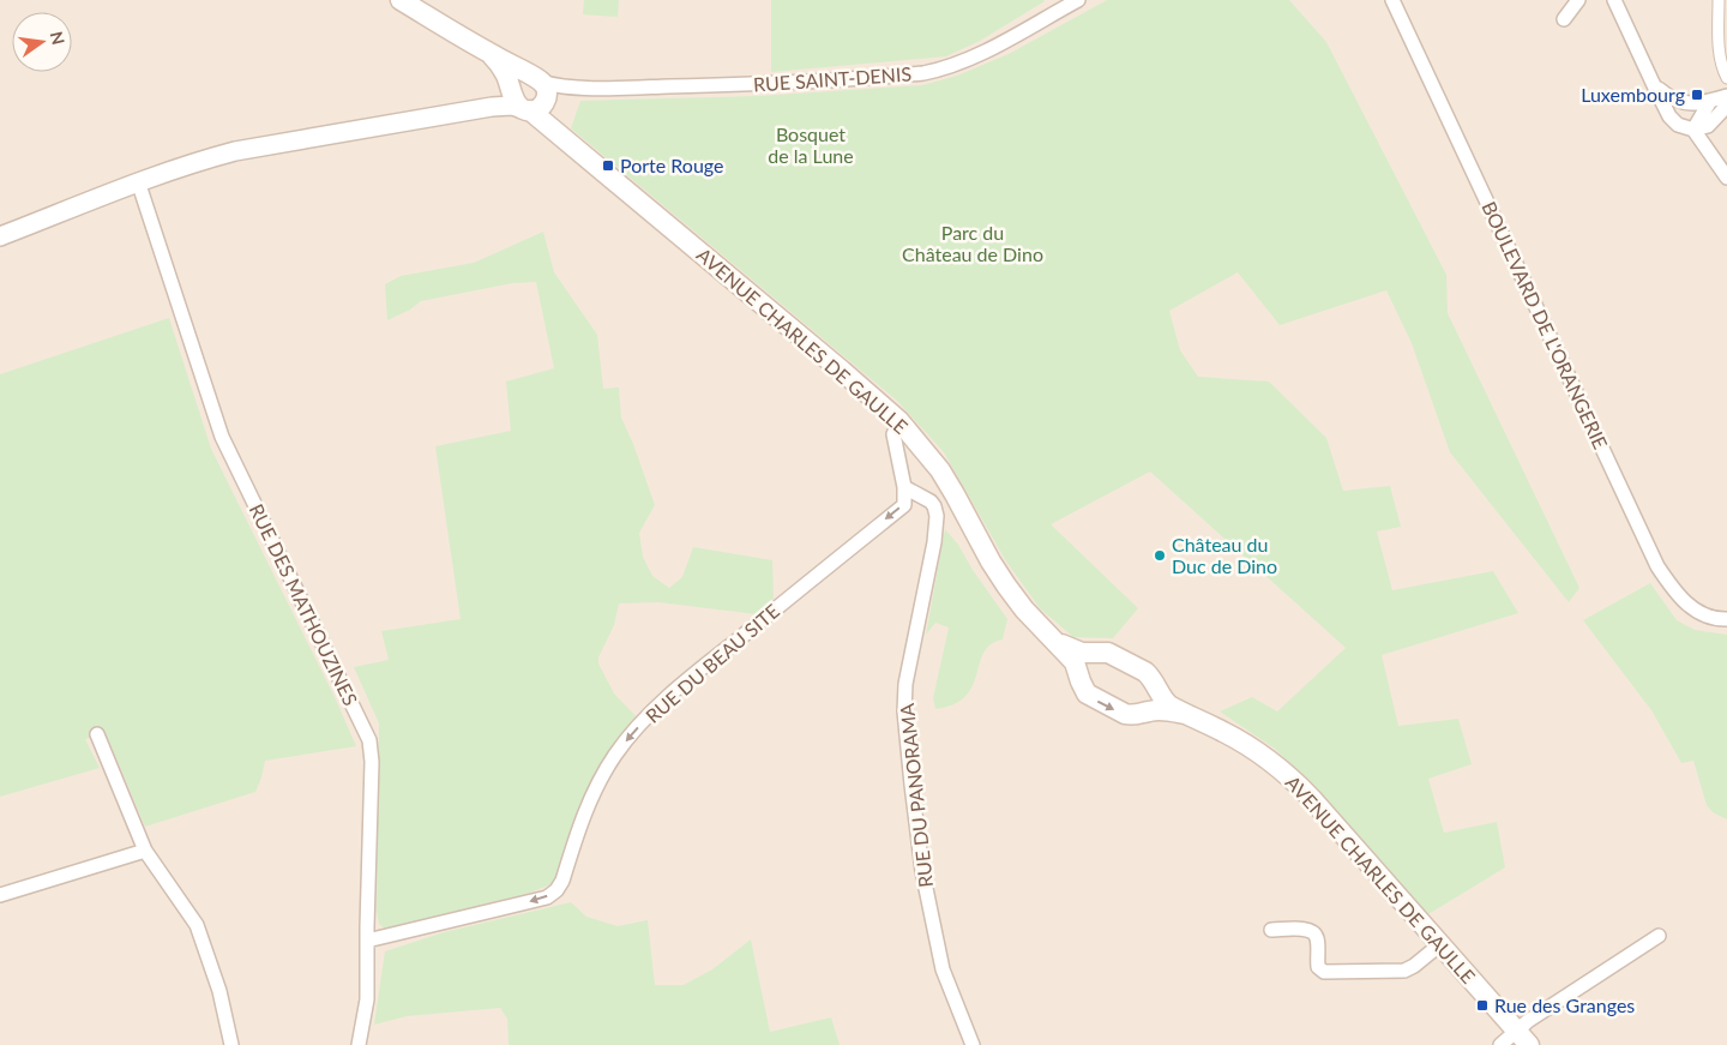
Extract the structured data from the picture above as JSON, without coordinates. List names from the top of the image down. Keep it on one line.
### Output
{"streets":{"main road":["AVENUE CHARLES DE GAULLE"],"street":["RUE SAINT-DENIS","BOULEVARD DE L'ORANGERIE","RUE DES MATHOUZINES","RUE DU BEAU SITE","RUE DU PANORAMA"]},"crossings":[["RUE SAINT-DENIS","AVENUE CHARLES DE GAULLE"],["RUE DES MATHOUZINES","RUE DU BEAU SITE"],["RUE DU BEAU SITE","RUE DU PANORAMA"]],"one_way":["RUE DU BEAU SITE"],"parks":["Bosquet de la Lune","Parc du Château de Dino"],"places":{"transit":["Luxembourg","Porte Rouge","Rue des Granges"],"other":["Château du Duc de Dino"]},"north":"right"}
